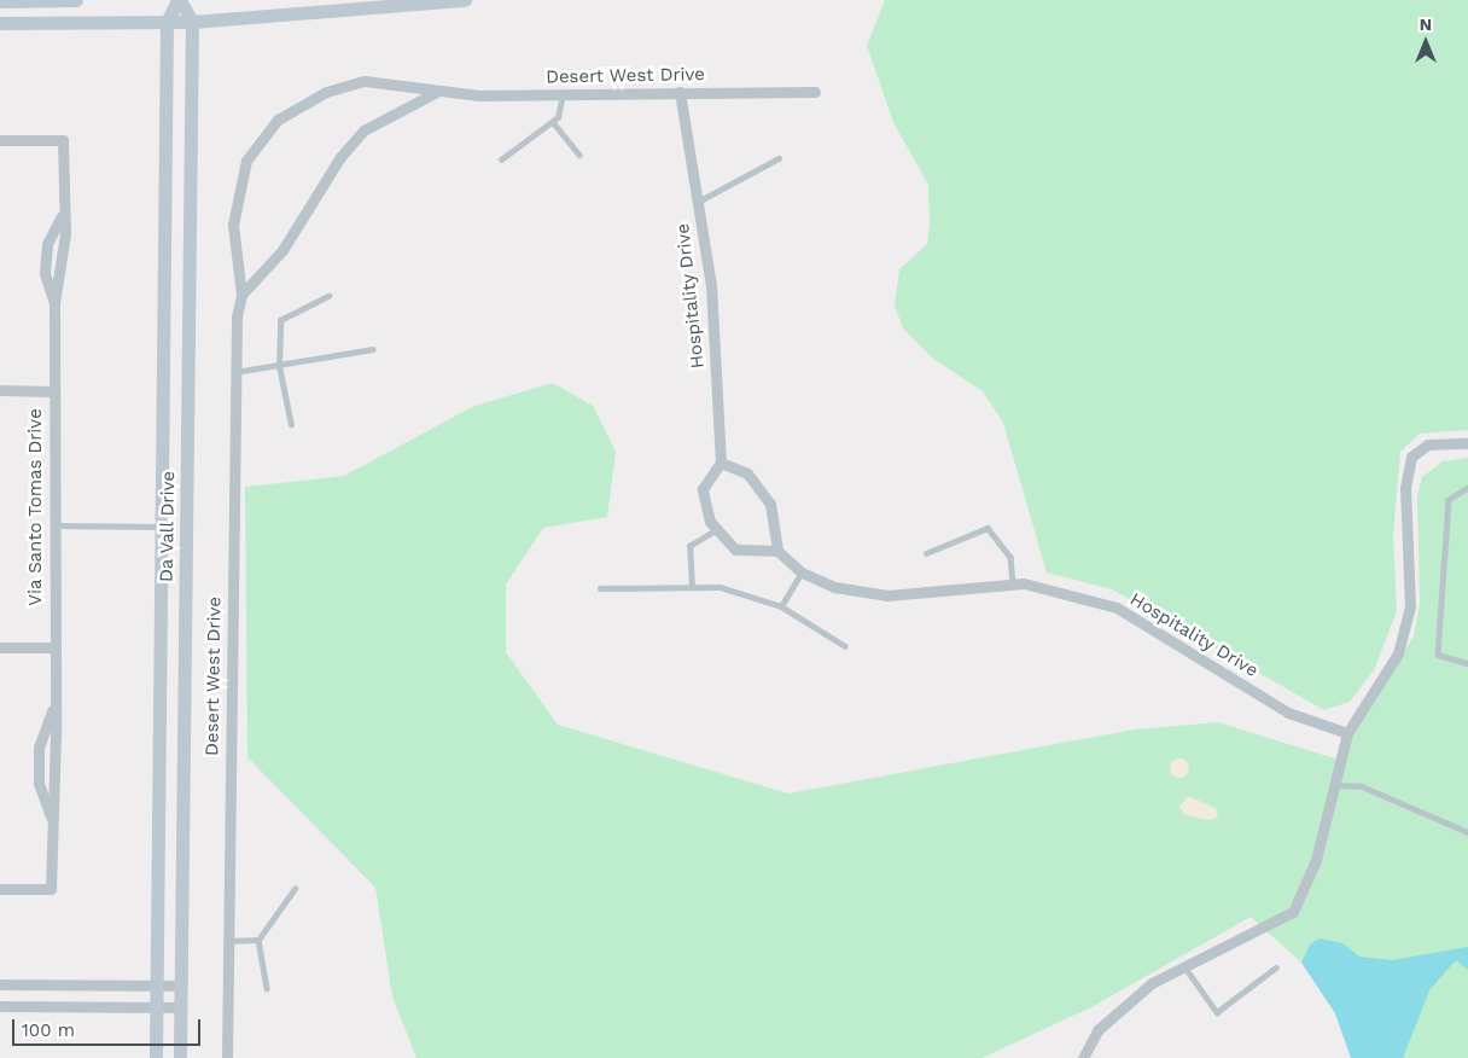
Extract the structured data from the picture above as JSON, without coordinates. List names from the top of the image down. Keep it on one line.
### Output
{"streets":{"main road":["Da Vall Drive"],"street":["Desert West Drive","Hospitality Drive","Via Santo Tomas Drive"]},"crossings":[["Desert West Drive","Hospitality Drive"]],"scale_bar":"100 m","north":"top"}
